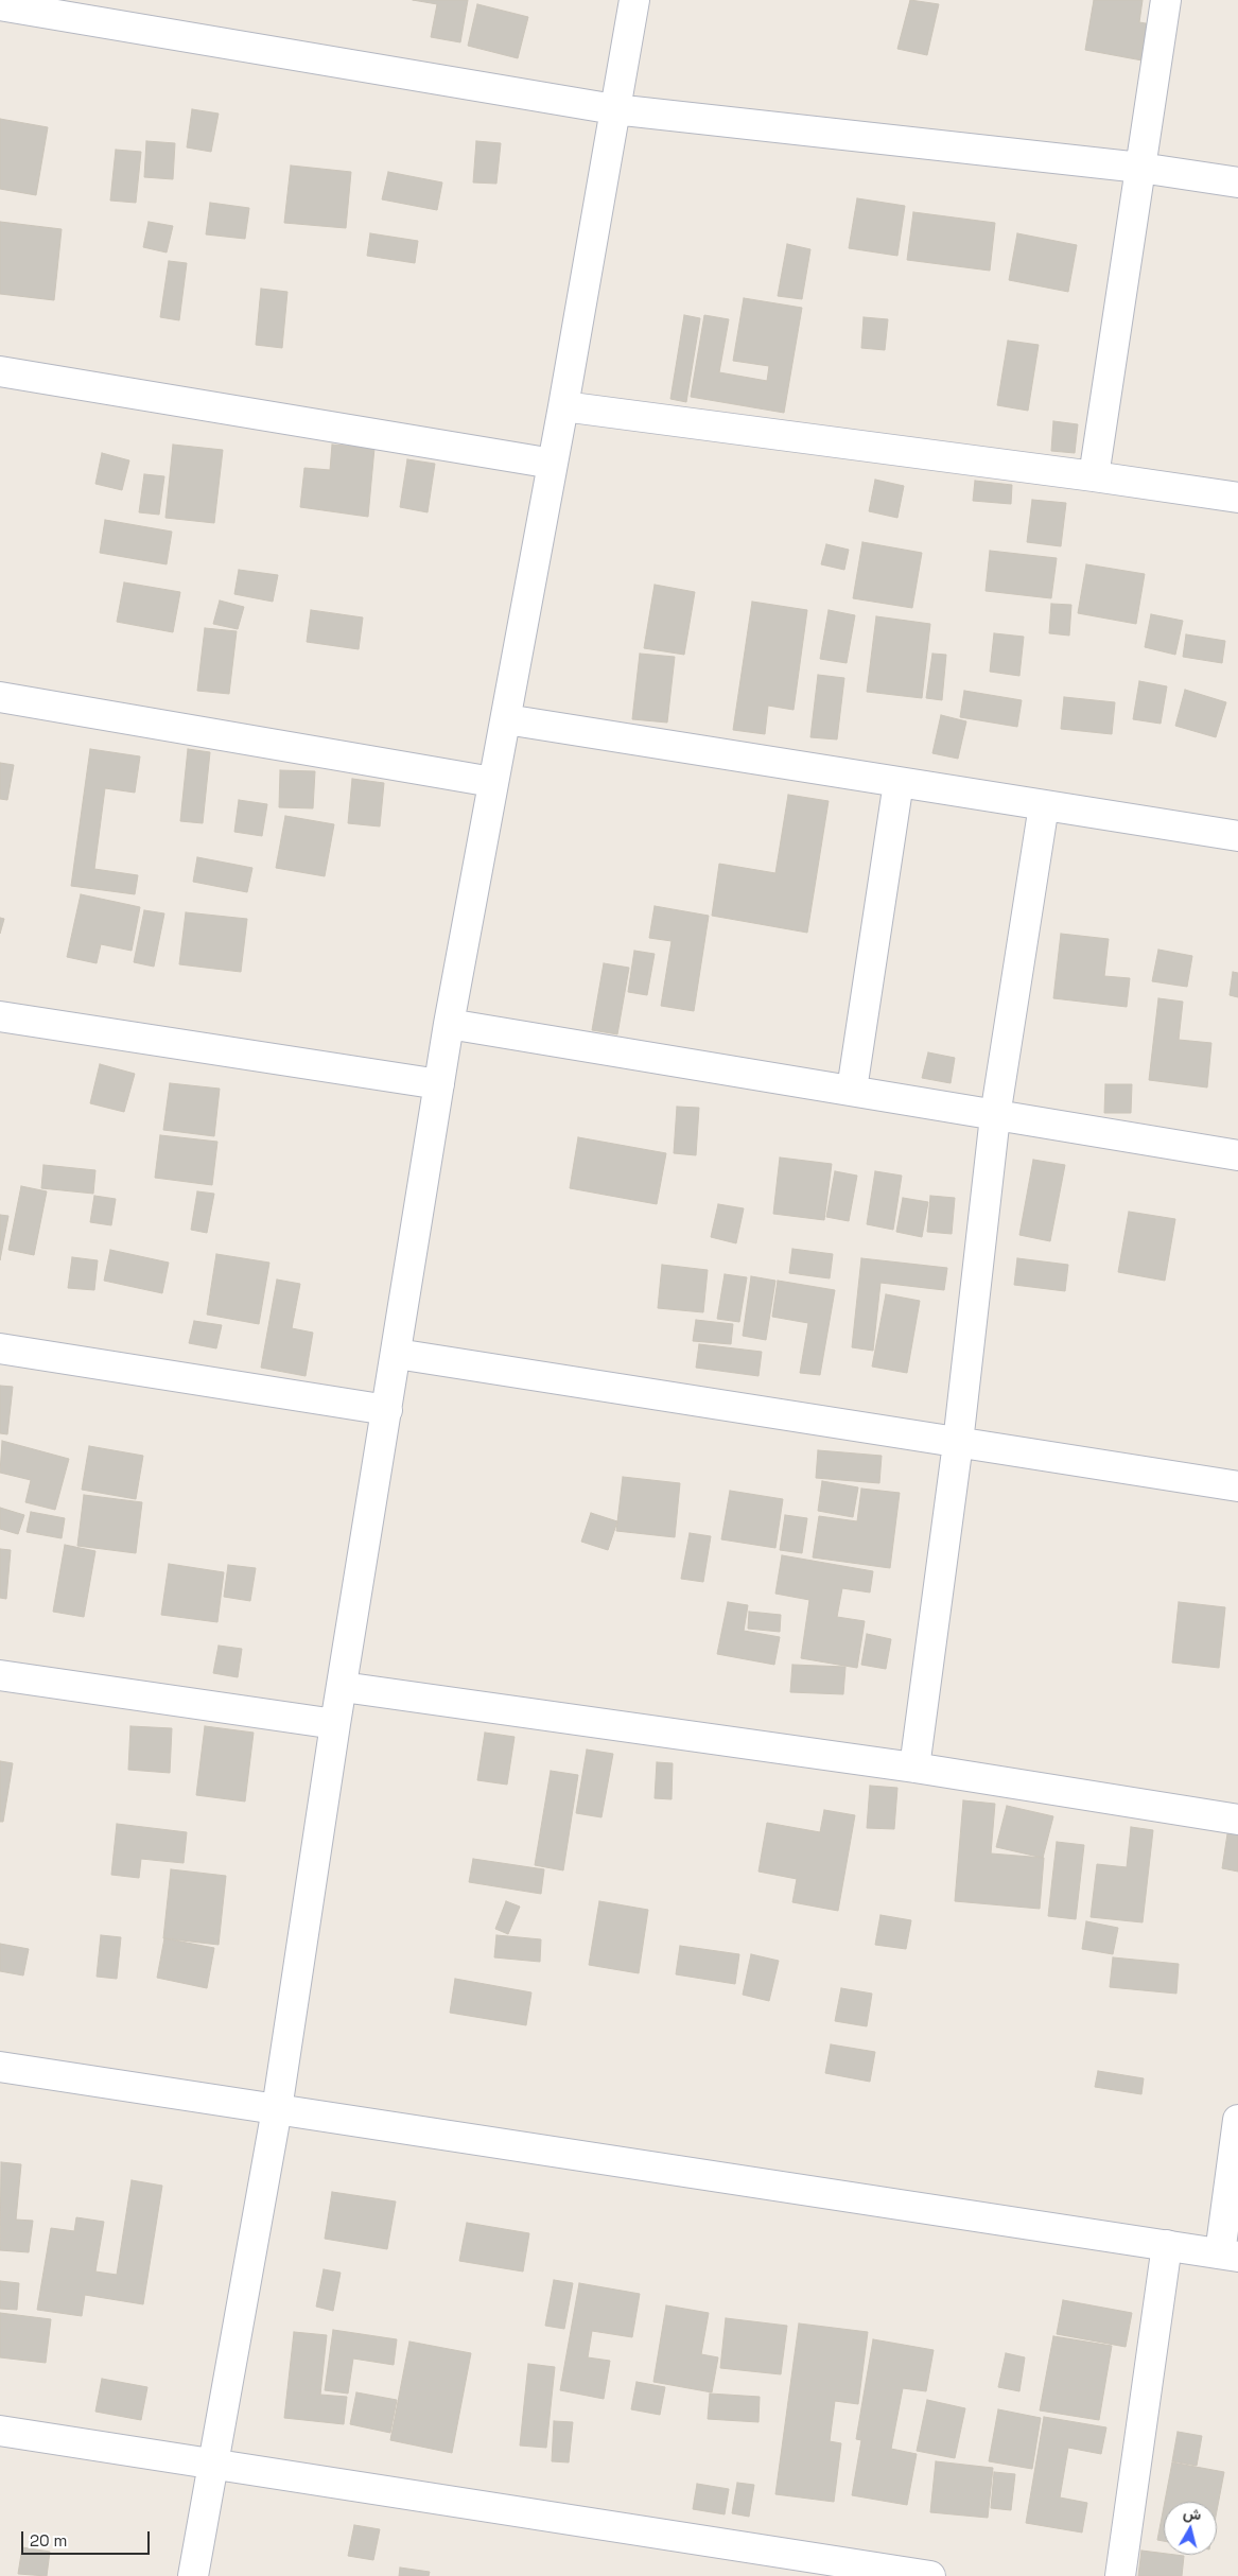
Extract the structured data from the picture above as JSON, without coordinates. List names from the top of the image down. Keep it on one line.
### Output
{"scale_bar":"20 m","north":"top"}
